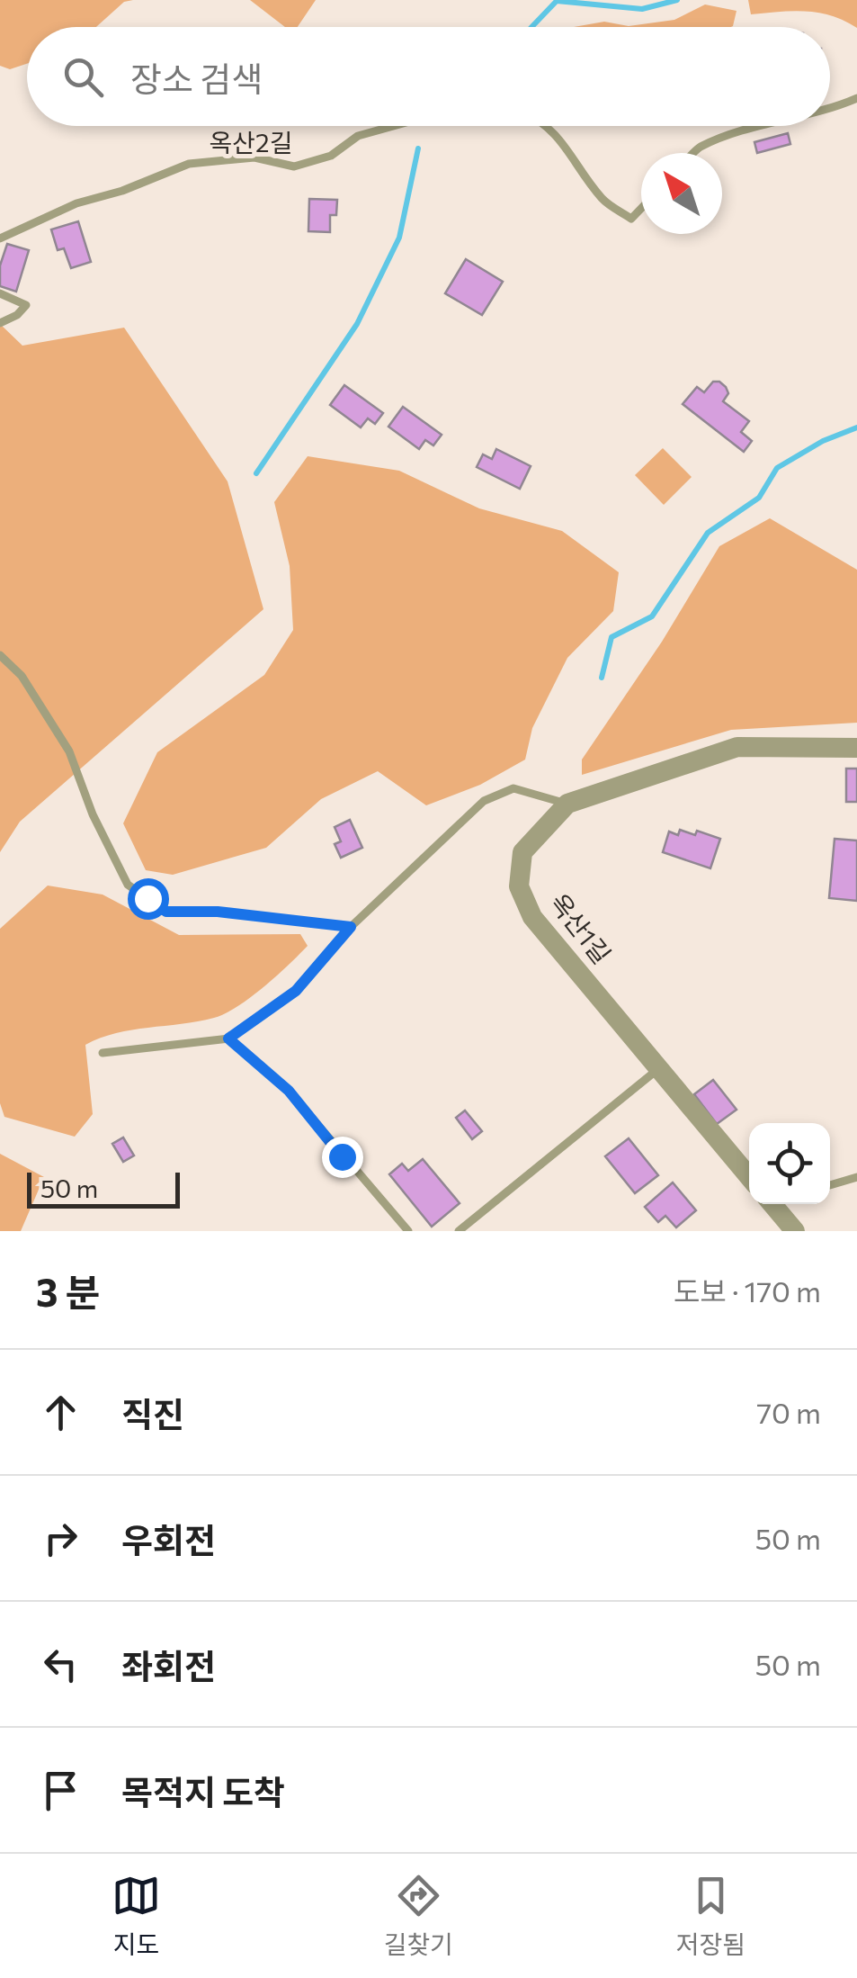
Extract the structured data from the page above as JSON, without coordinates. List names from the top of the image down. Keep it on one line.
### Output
{"streets":{"street":["옥산1길"],"lane":["옥산2길"]},"scale_bar":"50 m","north":"top left","page":{"search":"장소 검색","scale":"50 m","heading":["3 분","도보 · 170 m"],"list":[["직진","70 m"],["우회전","50 m"],["좌회전","50 m"],"목적지 도착"],"nav":["지도","길찾기","저장됨"]}}
